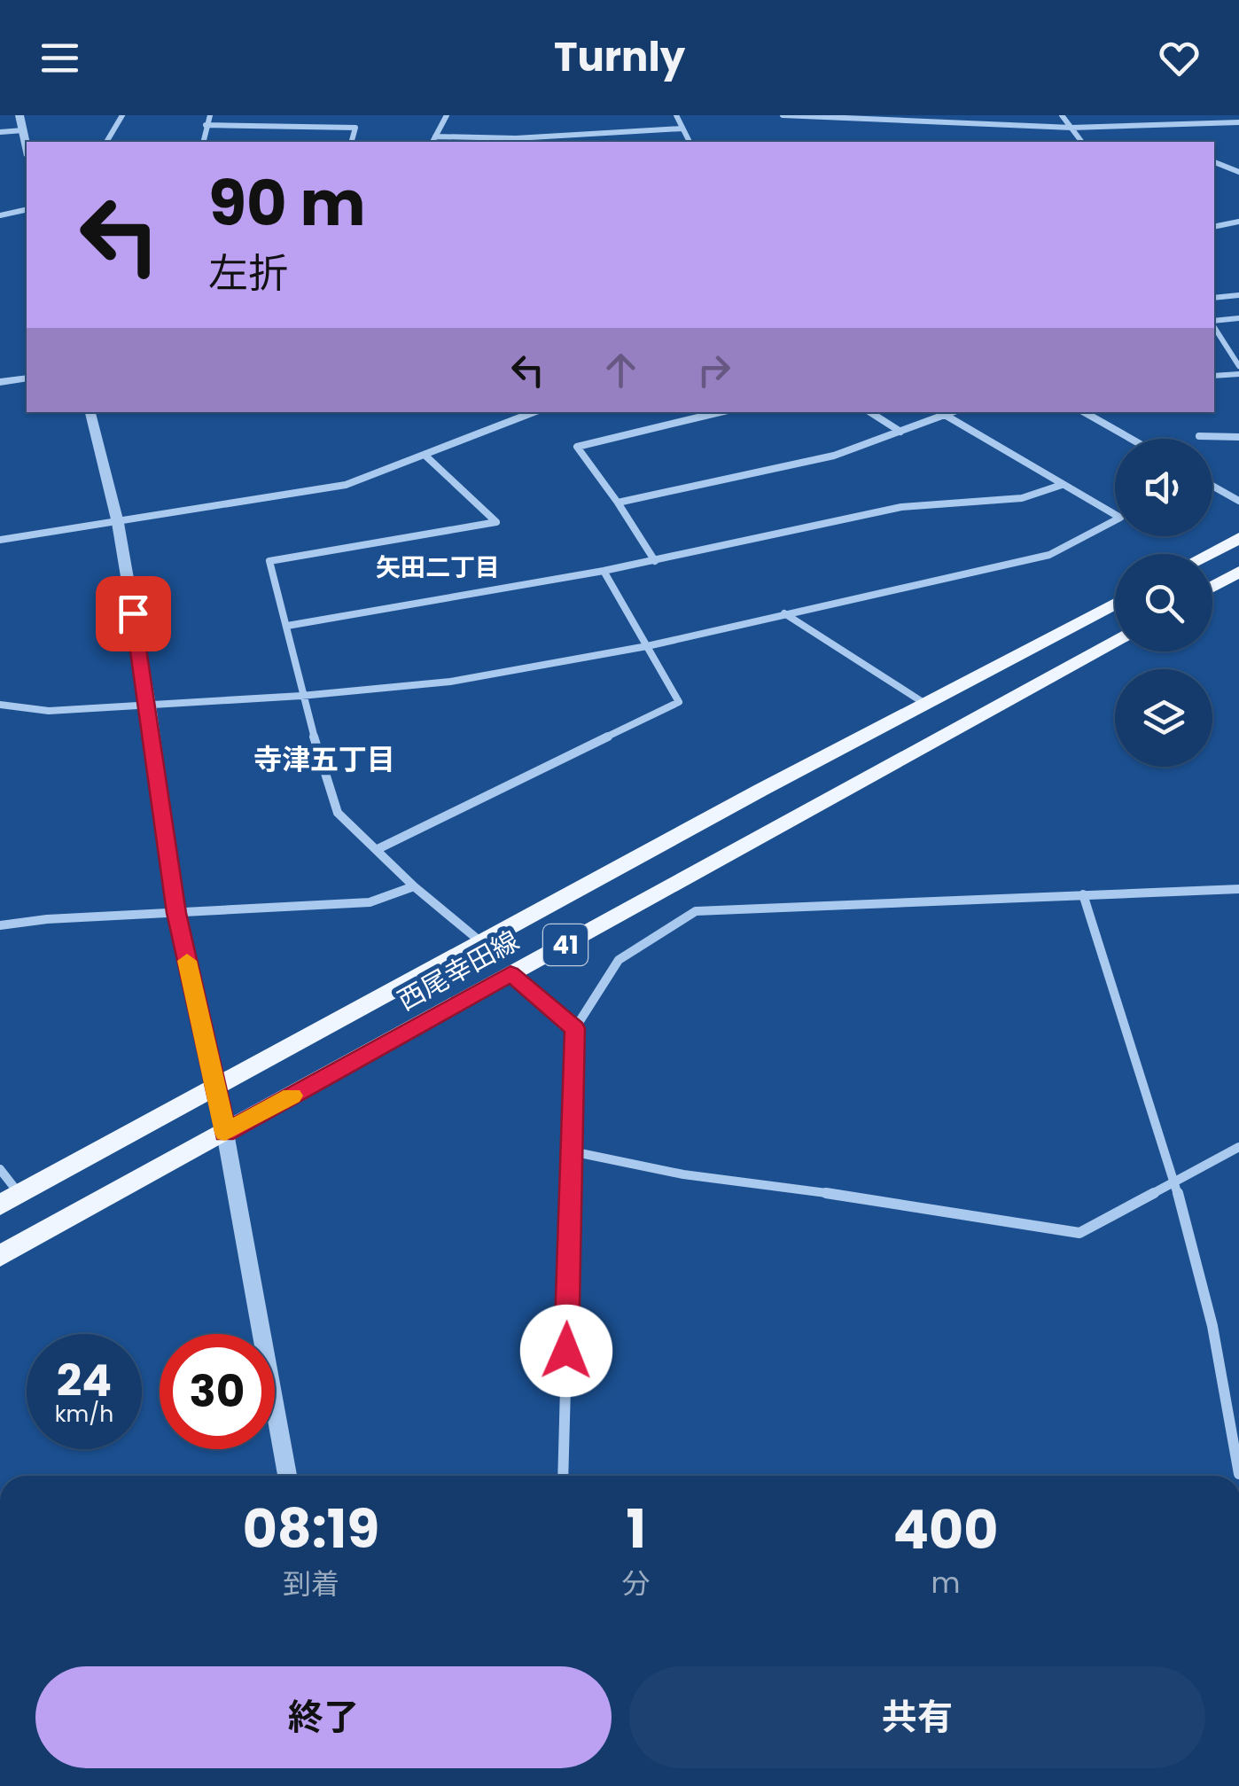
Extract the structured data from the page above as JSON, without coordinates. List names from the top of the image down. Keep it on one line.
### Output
{"streets":{"main road":["41","西尾幸田線"]},"districts":["矢田二丁目","寺津五丁目"],"page":{"header":"Turnly","turn":["90 m","左折"],"speed":"24 km/h","limit":"30","eta":["08:19","到着","1","分","400","m"],"buttons":["終了","共有"]}}
